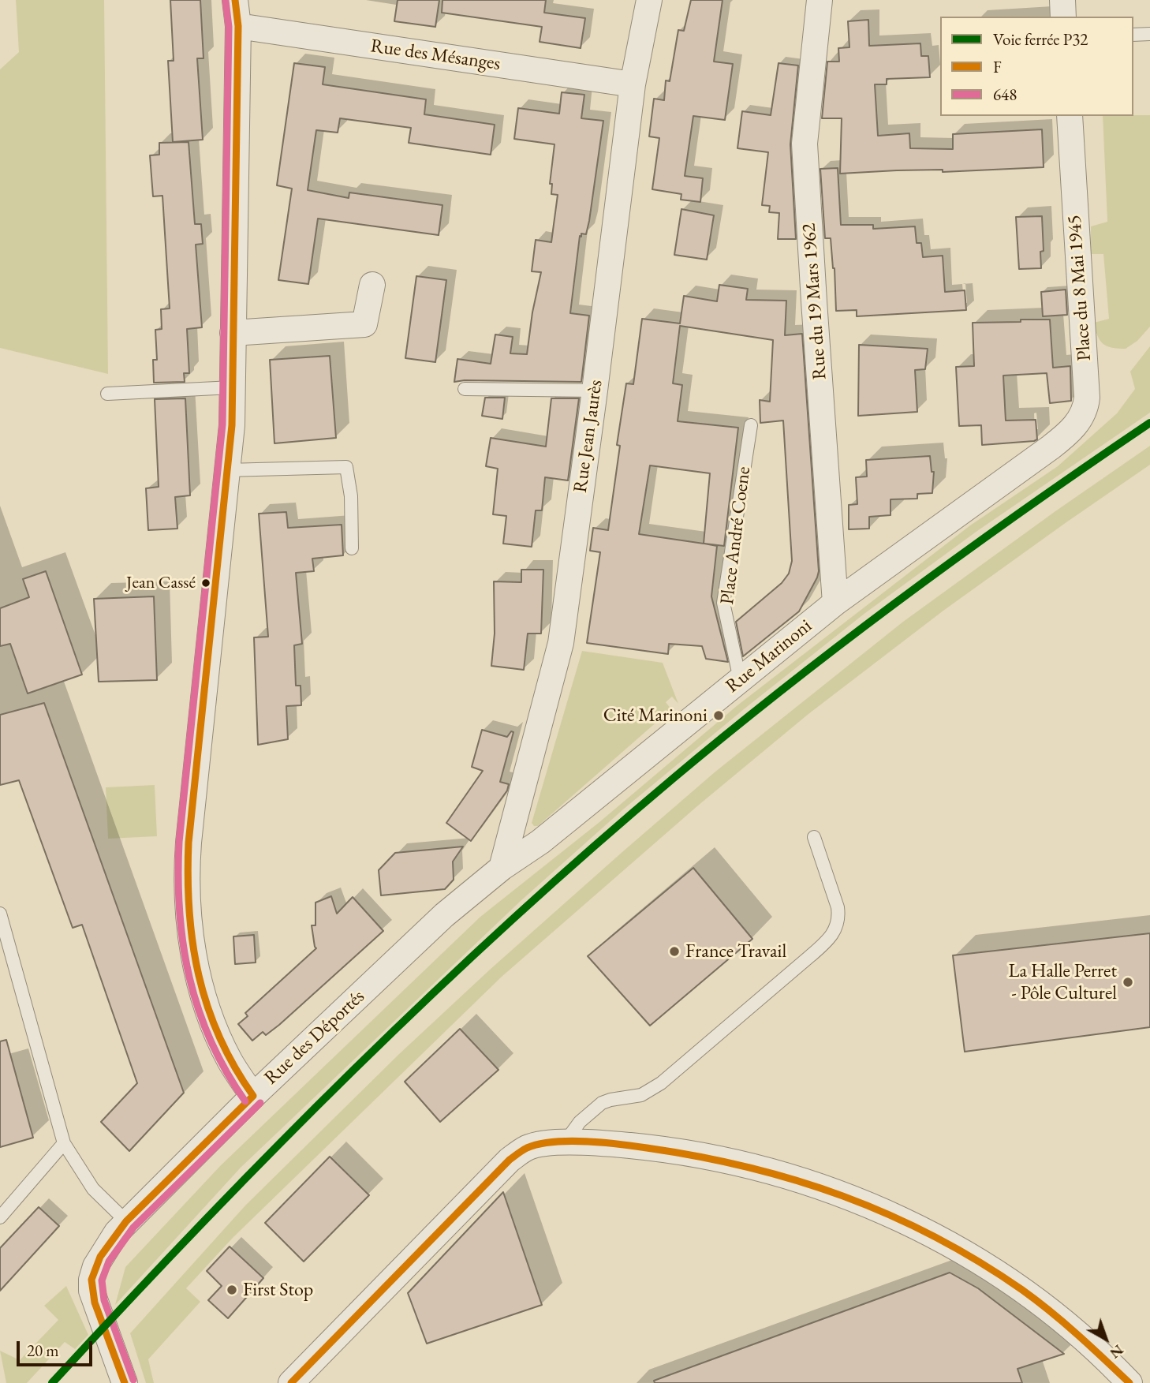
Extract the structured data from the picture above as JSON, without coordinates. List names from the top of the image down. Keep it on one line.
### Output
{"streets":{"street":["Rue des Mésanges","Place du 8 Mai 1945","Rue du 19 Mars 1962","Rue Jean Jaurès","Rue Marinoni","Rue des Déportés"],"lane":["Place André Coene"]},"crossings":[["Rue des Mésanges","Rue Jean Jaurès"],["Place du 8 Mai 1945","Rue Marinoni"],["Rue du 19 Mars 1962","Rue Marinoni"],["Rue Jean Jaurès","Rue Marinoni"],["Rue Jean Jaurès","Rue des Déportés"],["Place André Coene","Rue Marinoni"],["Rue Marinoni","Rue des Déportés"]],"places":["Jean Cassé","Cité Marinoni","France Travail","La Halle Perret - Pôle Culturel","First Stop"],"lines":["transit line F","transit line 648","rail line P32"],"legend":["Voie ferrée P32","F","648"],"scale_bar":"20 m","north":"bottom right"}
